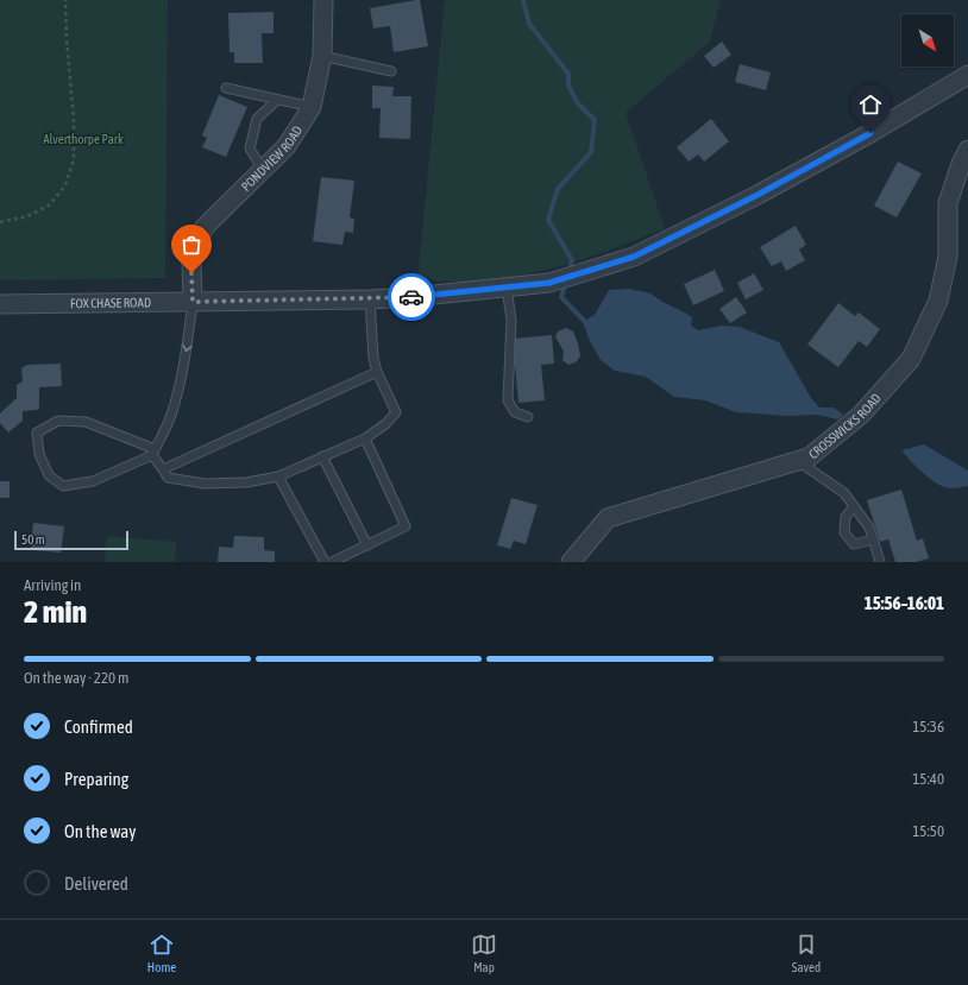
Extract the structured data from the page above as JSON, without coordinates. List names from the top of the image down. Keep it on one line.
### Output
{"streets":{"street":["PONDVIEW ROAD","FOX CHASE ROAD","CROSSWICKS ROAD"]},"crossings":[["PONDVIEW ROAD","FOX CHASE ROAD"]],"parks":["Alverthorpe Park"],"scale_bar":"50 m","north":"bottom right","page":{"scale":"50 m","heading":["2 min","Arriving in","15:56–16:01"],"bar":"On the way · 220 m","list":[["Confirmed","15:36"],["Preparing","15:40"],["On the way","15:50"],"Delivered"],"tabs":["Home","Map","Saved"]}}
